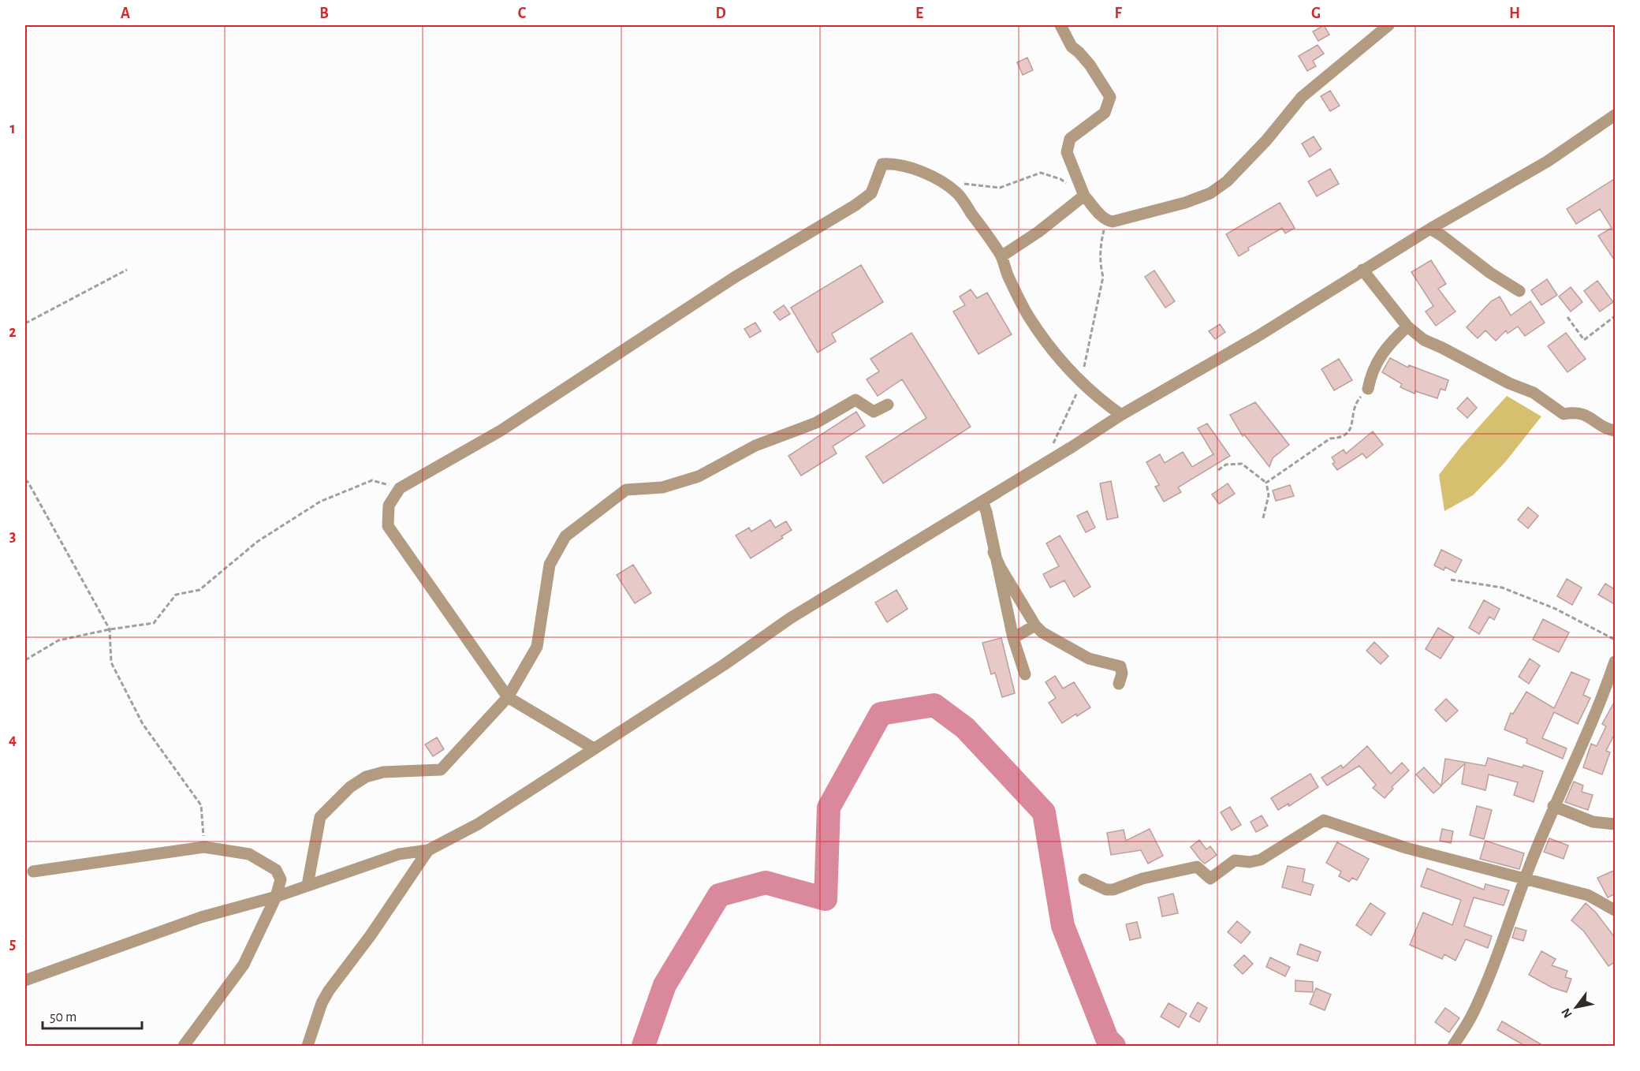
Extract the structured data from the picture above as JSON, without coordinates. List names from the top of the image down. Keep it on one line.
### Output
{"scale_bar":"50 m","north":"bottom left","grid":{"columns":["A","B","C","D","E","F","G","H"],"rows":["1","2","3","4","5"]}}
